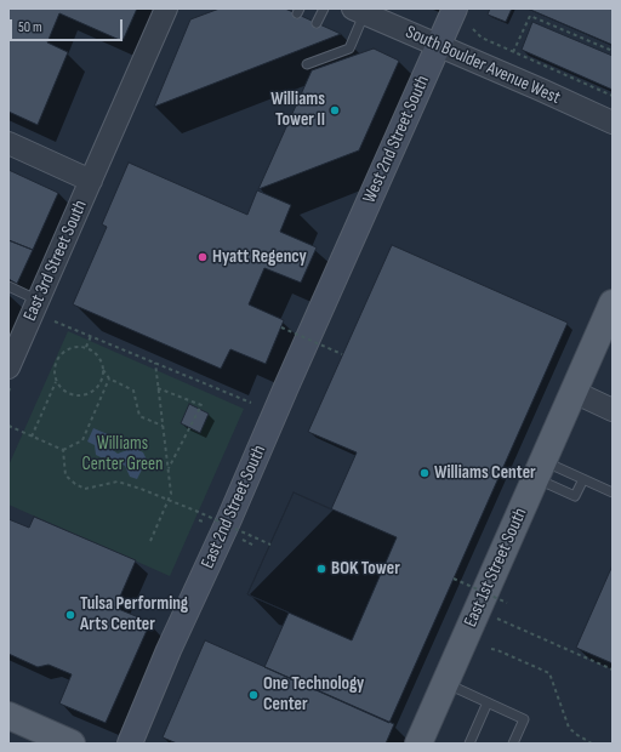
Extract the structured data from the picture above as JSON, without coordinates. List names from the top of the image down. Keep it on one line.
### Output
{"streets":{"main road":["West 2nd Street South","East 2nd Street South","East 1st Street South"],"street":["South Boulder Avenue West","East 3rd Street South"]},"crossings":[["South Boulder Avenue West","West 2nd Street South"],["West 2nd Street South","East 2nd Street South"]],"parks":["Williams Center Green"],"places":["Williams Tower II","Hyatt Regency","Williams Center","BOK Tower","Tulsa Performing Arts Center","One Technology Center"],"scale_bar":"50 m"}
